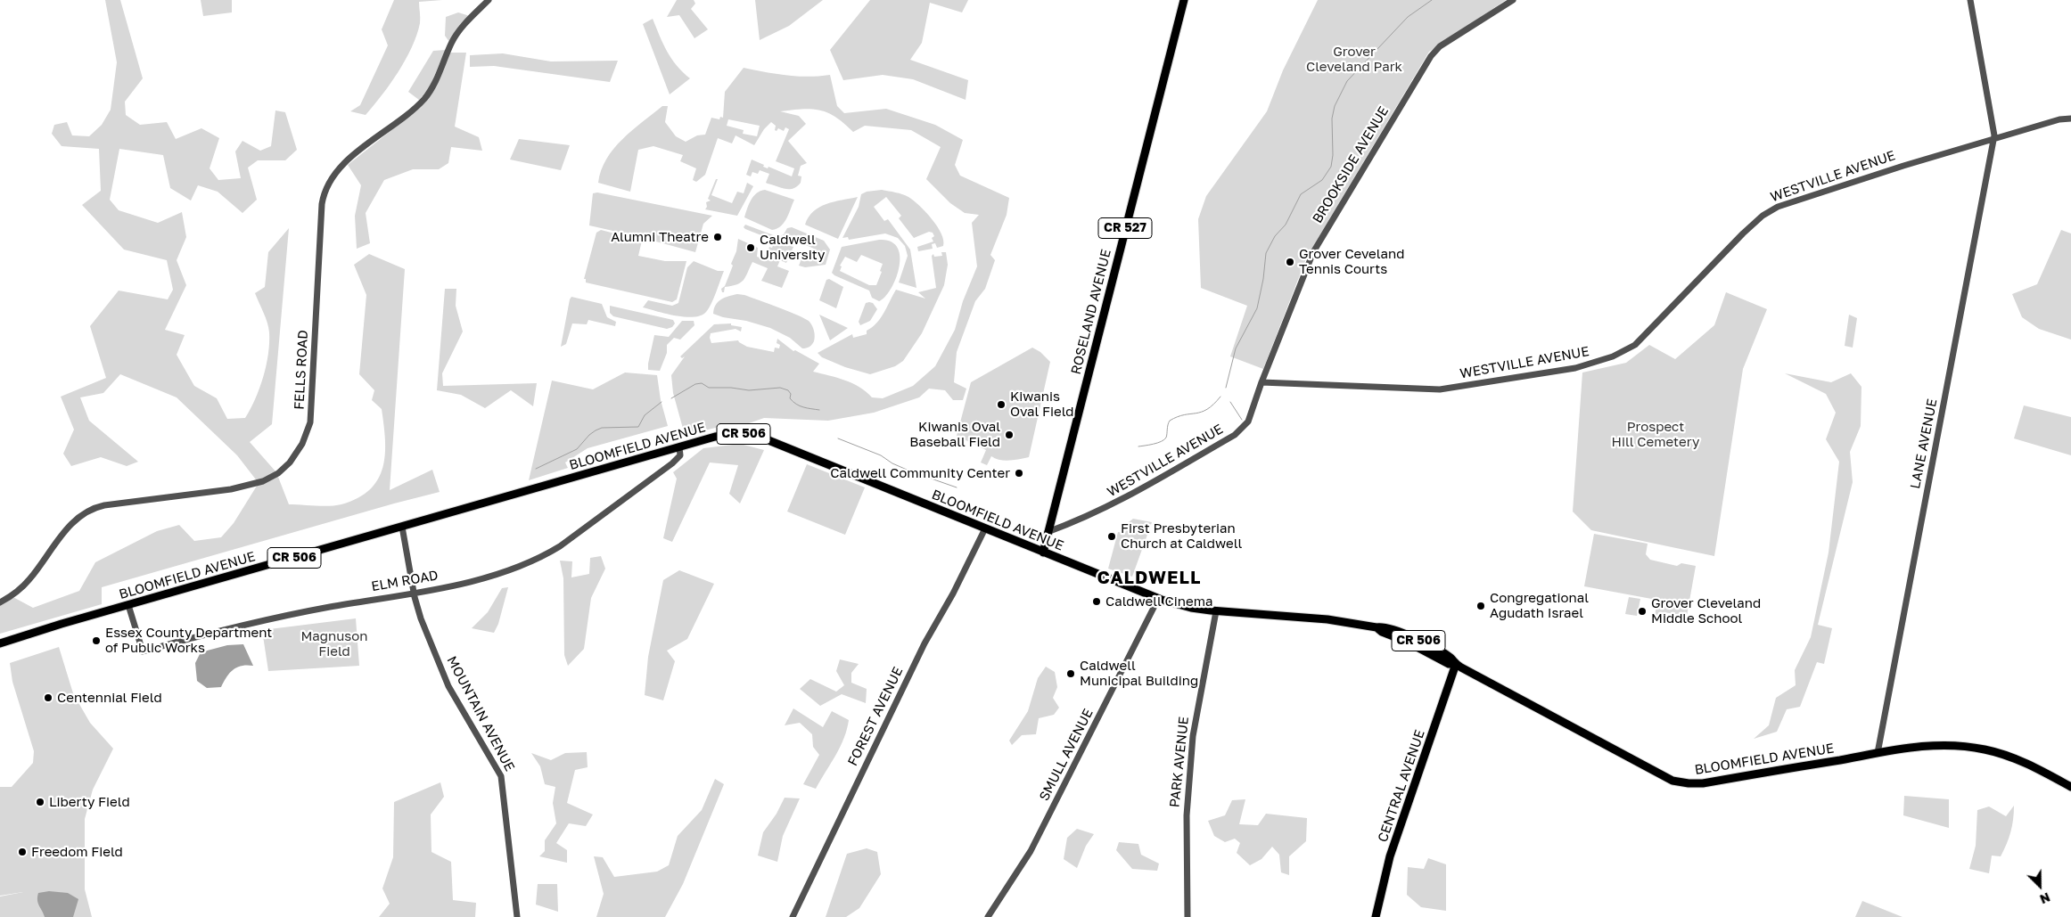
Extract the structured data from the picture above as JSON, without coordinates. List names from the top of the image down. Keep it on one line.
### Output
{"streets":{"main road":["CR 527","ROSELAND AVENUE","CR 506","BLOOMFIELD AVENUE","CENTRAL AVENUE"],"street":["BROOKSIDE AVENUE","WESTVILLE AVENUE","FELLS ROAD","LANE AVENUE","ELM ROAD","MOUNTAIN AVENUE","FOREST AVENUE","SMULL AVENUE","PARK AVENUE"]},"crossings":[["BROOKSIDE AVENUE","WESTVILLE AVENUE"],["WESTVILLE AVENUE","ROSELAND AVENUE"],["WESTVILLE AVENUE","LANE AVENUE"],["ROSELAND AVENUE","BLOOMFIELD AVENUE"],["LANE AVENUE","BLOOMFIELD AVENUE"],["BLOOMFIELD AVENUE","ELM ROAD"],["BLOOMFIELD AVENUE","MOUNTAIN AVENUE"],["BLOOMFIELD AVENUE","FOREST AVENUE"],["BLOOMFIELD AVENUE","SMULL AVENUE"],["BLOOMFIELD AVENUE","PARK AVENUE"],["BLOOMFIELD AVENUE","CENTRAL AVENUE"],["ELM ROAD","MOUNTAIN AVENUE"]],"districts":["CALDWELL"],"parks":["Grover Cleveland Park","Prospect Hill Cemetery","Magnuson Field"],"places":["Alumni Theatre","Caldwell University","Grover Ceveland Tennis Courts","Kiwanis Oval Field","Kiwanis Oval Baseball Field","Caldwell Community Center","First Presbyterian Church at Caldwell","Caldwell Cinema","Congregational Agudath Israel","Grover Cleveland Middle School","Essex County Department of Public Works","Caldwell Municipal Building","Centennial Field","Liberty Field","Freedom Field"],"north":"bottom right"}
